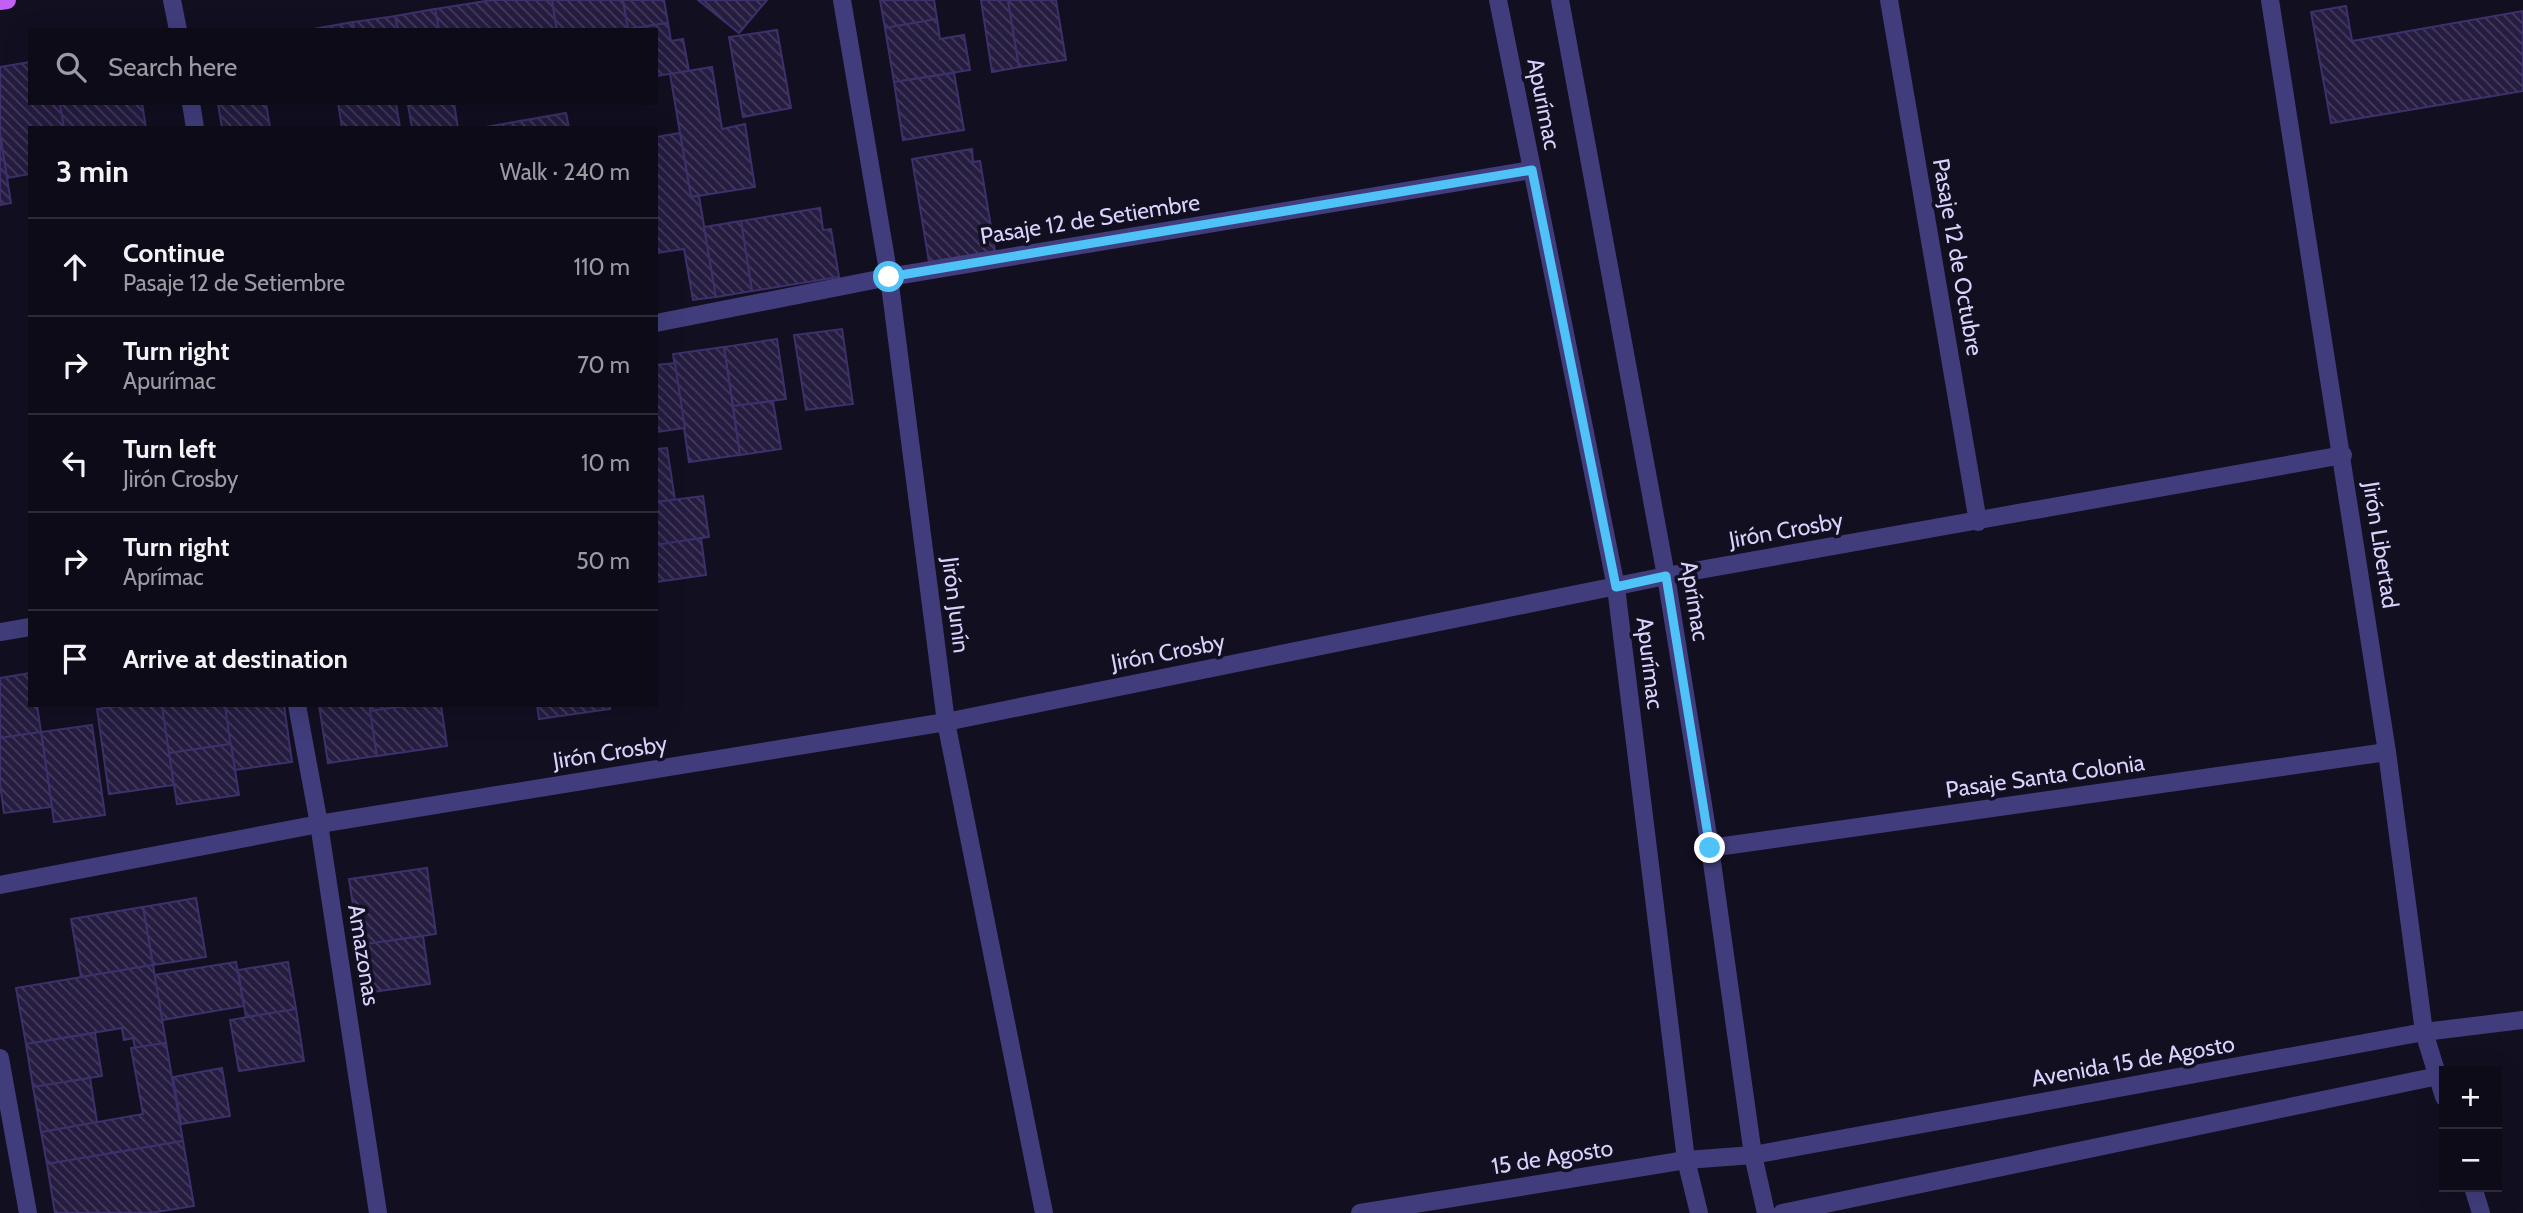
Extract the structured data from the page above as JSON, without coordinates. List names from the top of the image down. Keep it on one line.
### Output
{"streets":{"street":["Apurímac","Pasaje 12 de Setiembre","Pasaje 12 de Octubre","Jirón Crosby","Jirón Libertad","Aprímac","Jirón Junín","Pasaje Santa Colonia","Amazonas","Avenida 15 de Agosto","15 de Agosto"]},"crossings":[["Apurímac","Pasaje 12 de Setiembre"],["Apurímac","Jirón Crosby"],["Apurímac","15 de Agosto"],["Pasaje 12 de Setiembre","Jirón Junín"],["Pasaje 12 de Octubre","Jirón Crosby"],["Jirón Crosby","Jirón Libertad"],["Jirón Crosby","Aprímac"],["Jirón Crosby","Jirón Junín"],["Jirón Crosby","Amazonas"],["Jirón Libertad","Pasaje Santa Colonia"],["Jirón Libertad","Avenida 15 de Agosto"],["Aprímac","Pasaje Santa Colonia"],["Aprímac","Avenida 15 de Agosto"],["Aprímac","15 de Agosto"],["Avenida 15 de Agosto","15 de Agosto"]],"page":{"search":"Search here","heading":["3 min","Walk · 240 m"],"list":[["Continue","Pasaje 12 de Setiembre","110 m"],["Turn right","Apurímac","70 m"],["Turn left","Jirón Crosby","10 m"],["Turn right","Aprímac","50 m"],"Arrive at destination"],"map_buttons":["+","−"]}}
